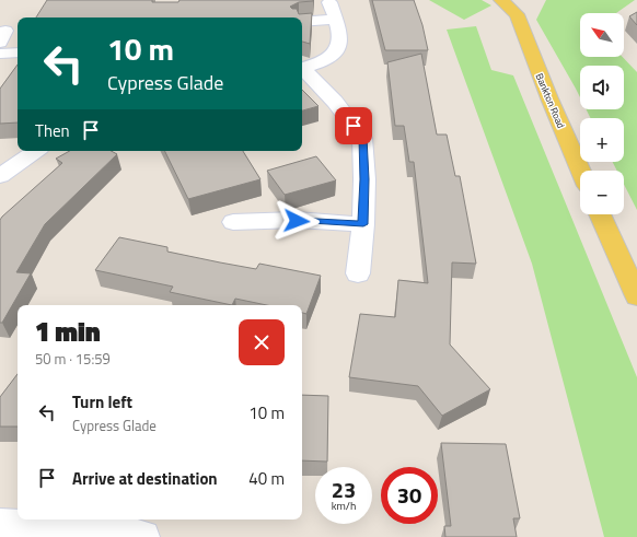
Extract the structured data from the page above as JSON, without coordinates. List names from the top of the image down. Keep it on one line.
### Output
{"streets":{"main road":["Bankton Road"]},"north":"top left","page":{"map_buttons":["+","−"],"turn":["10 m","Cypress Glade"],"then":"Then","heading":["1 min","50 m · 15:59"],"list":[{"name":"Turn left","note":"Cypress Glade","value":"10 m"},{"name":"Arrive at destination","value":"40 m"}],"speed":"23 km/h","limit":"30"}}
